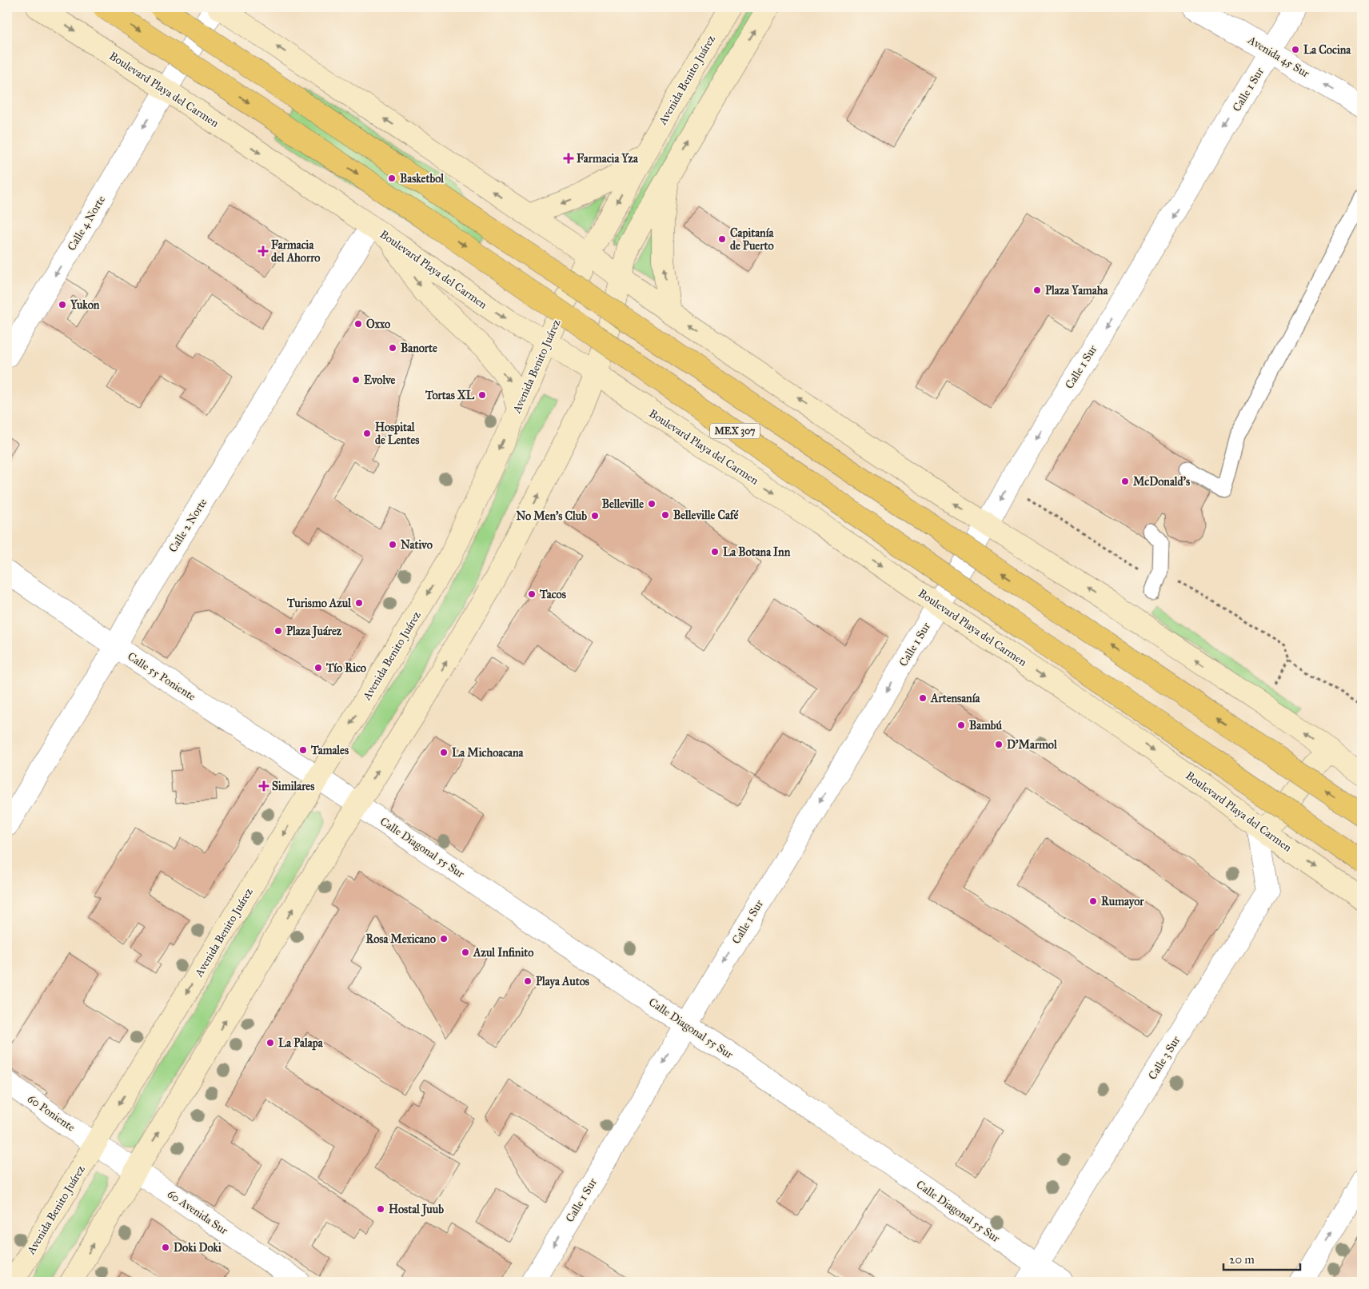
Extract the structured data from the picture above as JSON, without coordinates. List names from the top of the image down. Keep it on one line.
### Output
{"streets":{"highway":["MEX 307"],"main road":["Avenida Benito Juárez","Boulevard Playa del Carmen"],"street":["Avenida 45 Sur","Calle 1 Sur","Calle 4 Norte","Calle 2 Norte","Calle 55 Poniente","Calle Diagonal 55 Sur","Calle 3 Sur","60 Poniente","60 Avenida Sur"]},"crossings":[["Avenida 45 Sur","Calle 1 Sur"],["Avenida Benito Juárez","Boulevard Playa del Carmen"],["Avenida Benito Juárez","Calle 55 Poniente"],["Avenida Benito Juárez","Calle Diagonal 55 Sur"],["Avenida Benito Juárez","60 Poniente"],["Avenida Benito Juárez","60 Avenida Sur"],["Boulevard Playa del Carmen","Calle 1 Sur"],["Boulevard Playa del Carmen","Calle 4 Norte"],["Boulevard Playa del Carmen","Calle 2 Norte"],["Boulevard Playa del Carmen","Calle 3 Sur"],["Calle 1 Sur","Calle Diagonal 55 Sur"],["Calle 2 Norte","Calle 55 Poniente"],["Calle 55 Poniente","Calle Diagonal 55 Sur"],["Calle Diagonal 55 Sur","Calle 3 Sur"],["60 Poniente","60 Avenida Sur"]],"one_way":["Avenida 45 Sur","Calle 1 Sur","Calle 4 Norte"],"places":{"other":["La Cocina","Basketbol","Capitanía de Puerto","Plaza Yamaha","Yukon","Oxxo","Banorte","Evolve","Tortas XL","Hospital de Lentes","McDonald's","Belleville","Belleville Café","No Men's Club","Nativo","La Botana Inn","Tacos","Turismo Azul","Plaza Juárez","Tío Rico","Artensanía","Bambú","D'Marmol","Tamales","La Michoacana","Rumayor","Rosa Mexicano","Azul Infinito","Playa Autos","La Palapa","Hostal Juub","Doki Doki"],"health":["Farmacia Yza","Farmacia del Ahorro","Similares"]},"scale_bar":"20 m"}
